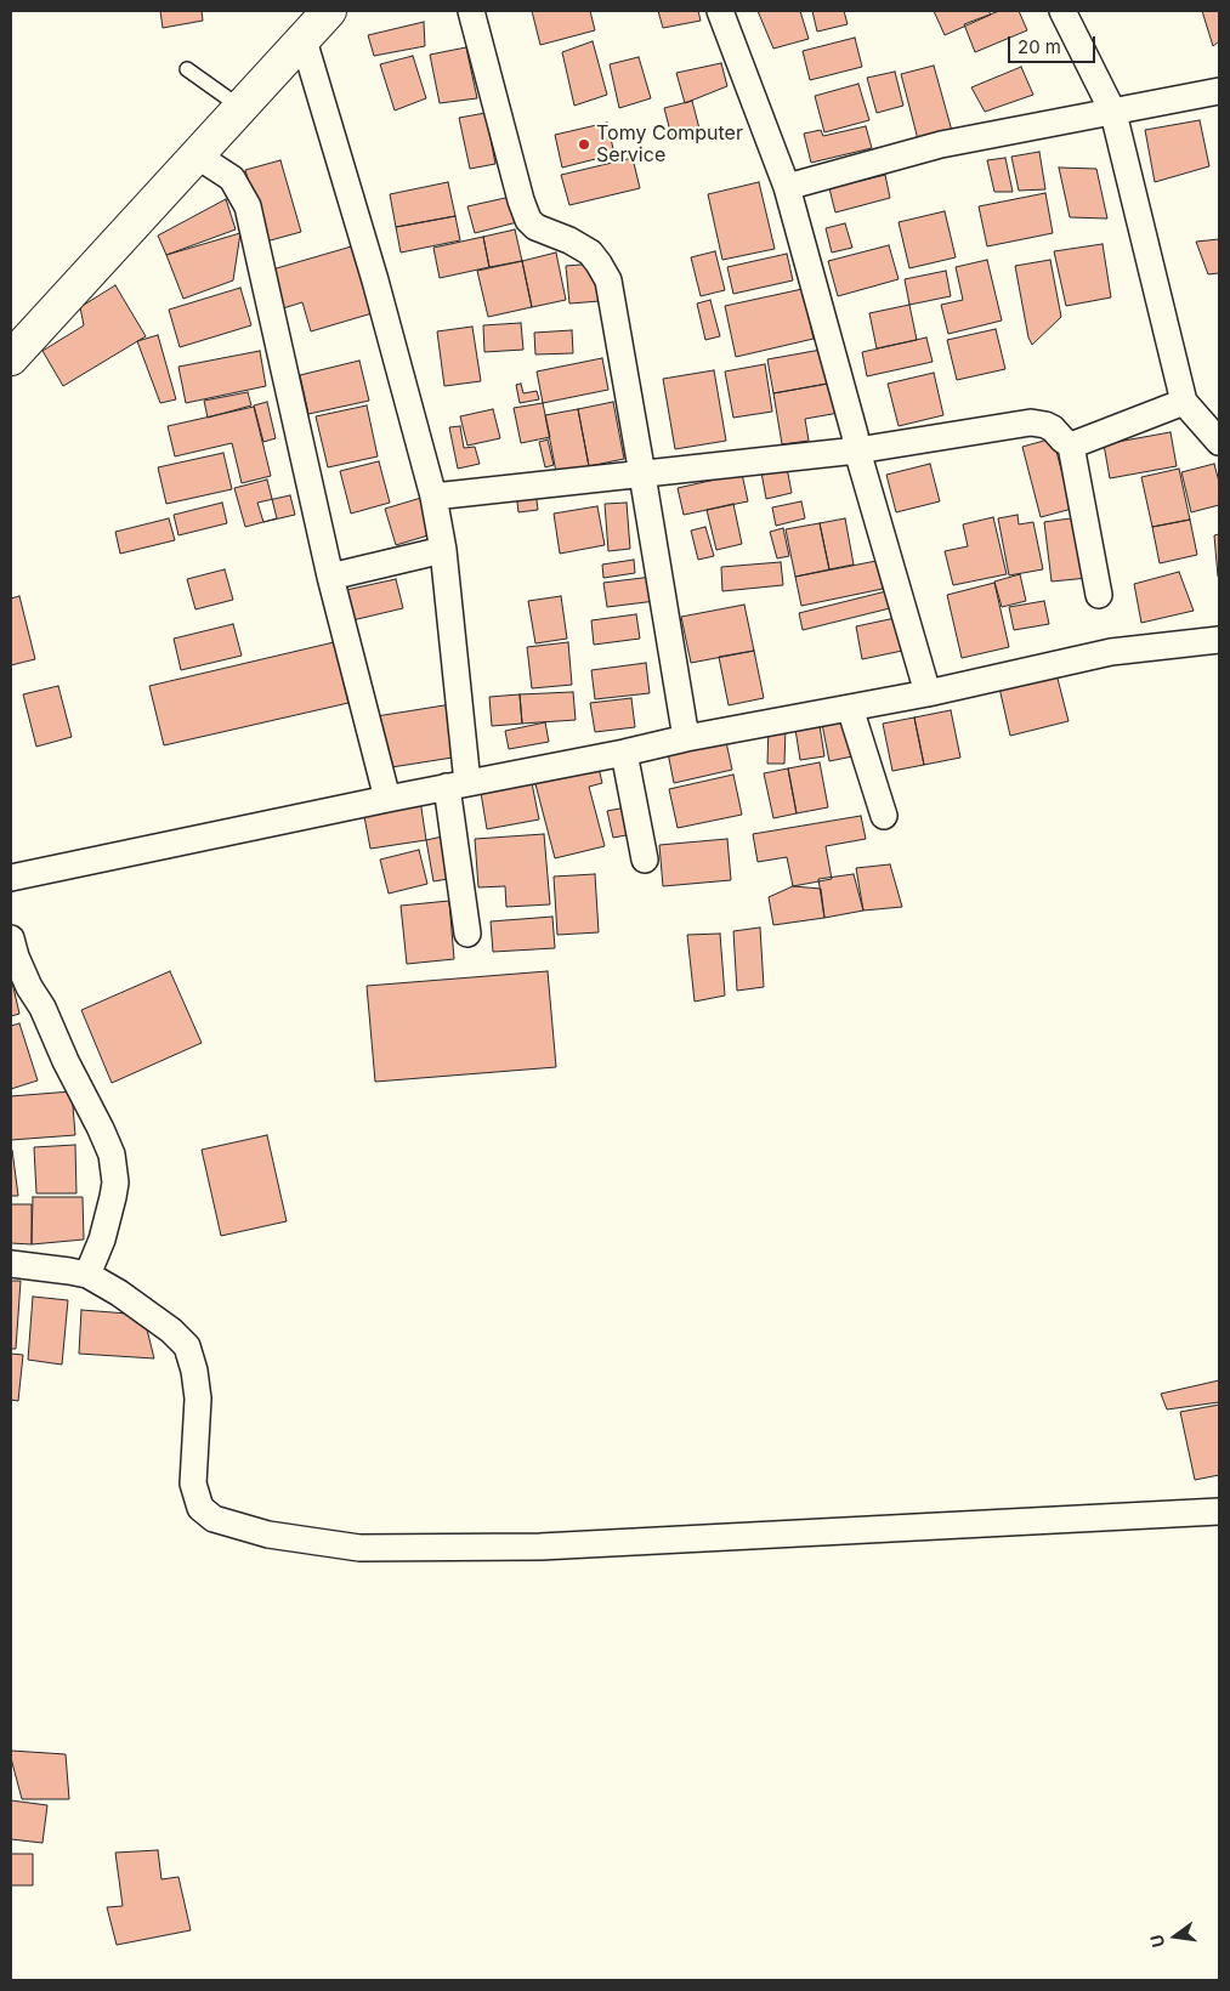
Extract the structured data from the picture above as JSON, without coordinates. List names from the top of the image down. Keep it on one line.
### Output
{"places":["Tomy Computer Service"],"scale_bar":"20 m","north":"left"}
